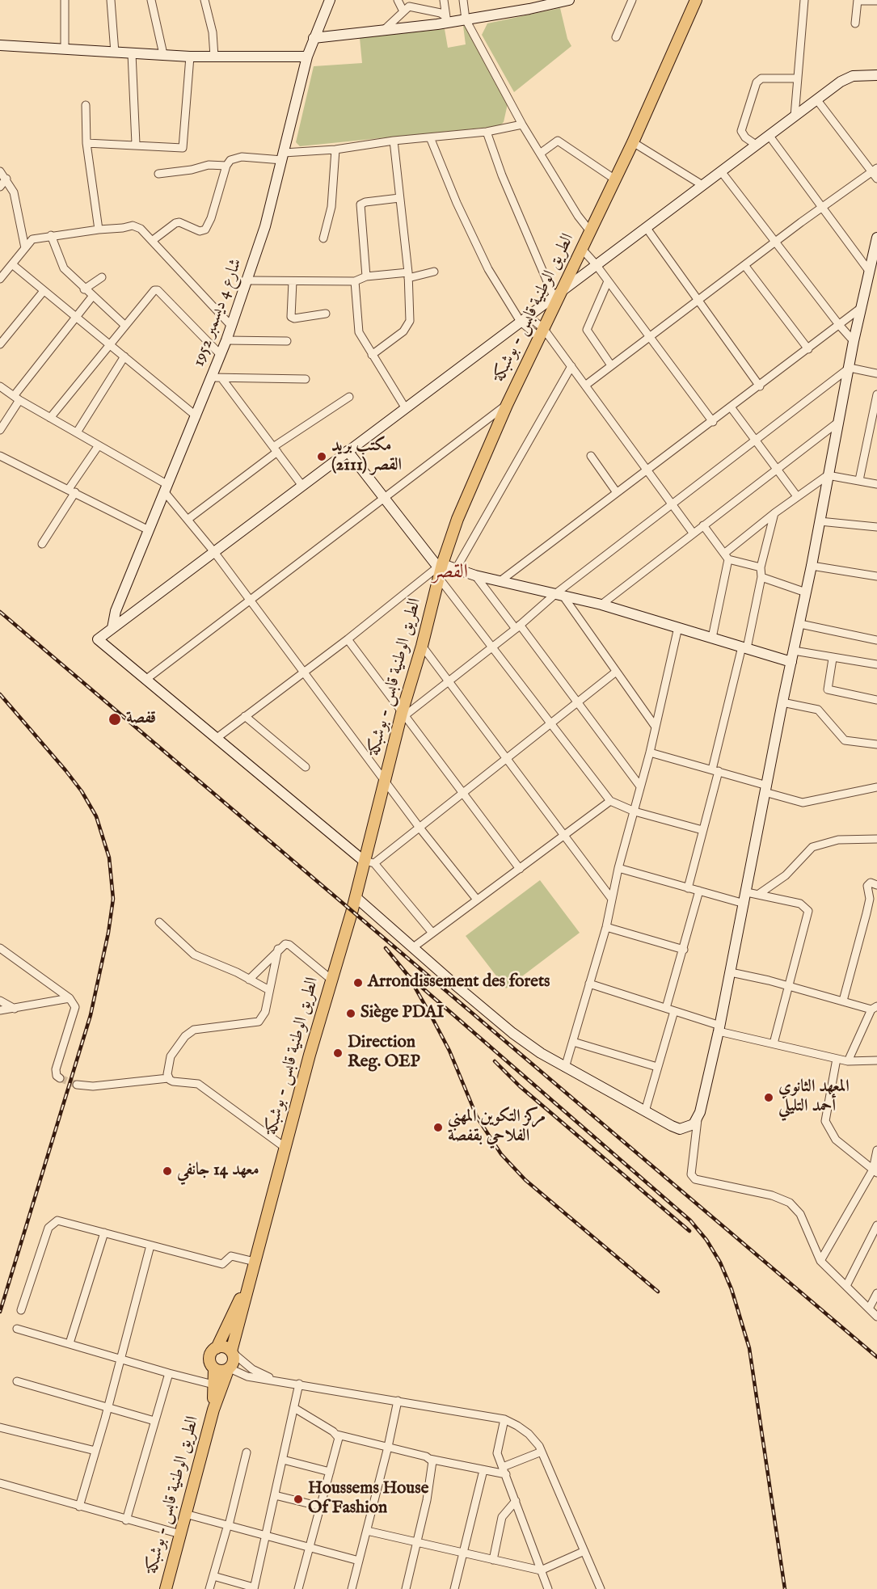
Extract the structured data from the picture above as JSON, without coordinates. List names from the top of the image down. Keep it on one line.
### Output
{"streets":{"main road":["الطريق الوطنية قابس - بوشبكة"],"street":["شارع 4 ديسمبر 1952"]},"districts":["القصر"],"places":["مكتب بريد القصر (2111)","قفصة","Arrondissement des forets","Siège PDAI","Direction Reg. OEP","المعهد الثانوي أحمد التليلي","مركز التكوين المهني الفلاحي بقفصة","معهد 14 جانفي","Houssems House Of Fashion"]}
